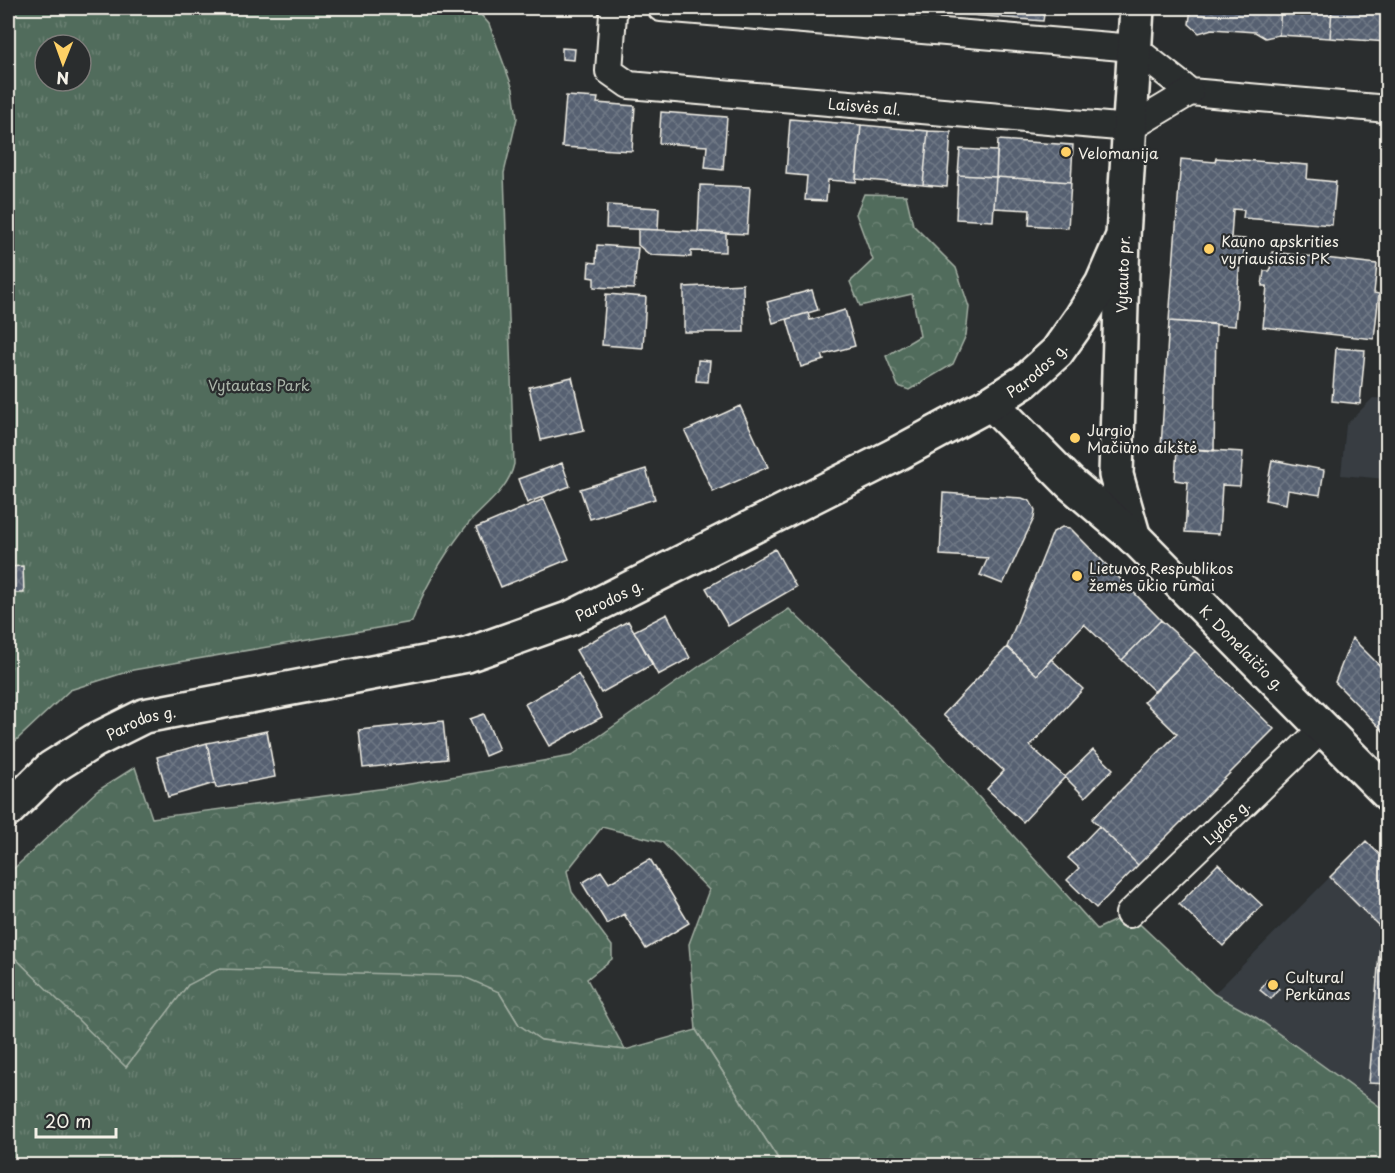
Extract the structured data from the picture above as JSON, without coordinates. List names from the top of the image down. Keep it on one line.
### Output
{"streets":{"main road":["Vytauto pr.","Parodos g.","K. Donelaičio g."],"street":["Laisvės al.","Lydos g."]},"crossings":[["Laisvės al.","Vytauto pr."],["Vytauto pr.","Parodos g."],["Vytauto pr.","K. Donelaičio g."],["Parodos g.","K. Donelaičio g."],["K. Donelaičio g.","Lydos g."]],"parks":["Vytautas Park"],"places":["Velomanija","Kauno apskrities vyriausiasis PK","Jurgio Mačiūno aikštė","Lietuvos Respublikos žemės ūkio rūmai","Cultural Perkūnas"],"scale_bar":"20 m","north":"bottom"}
